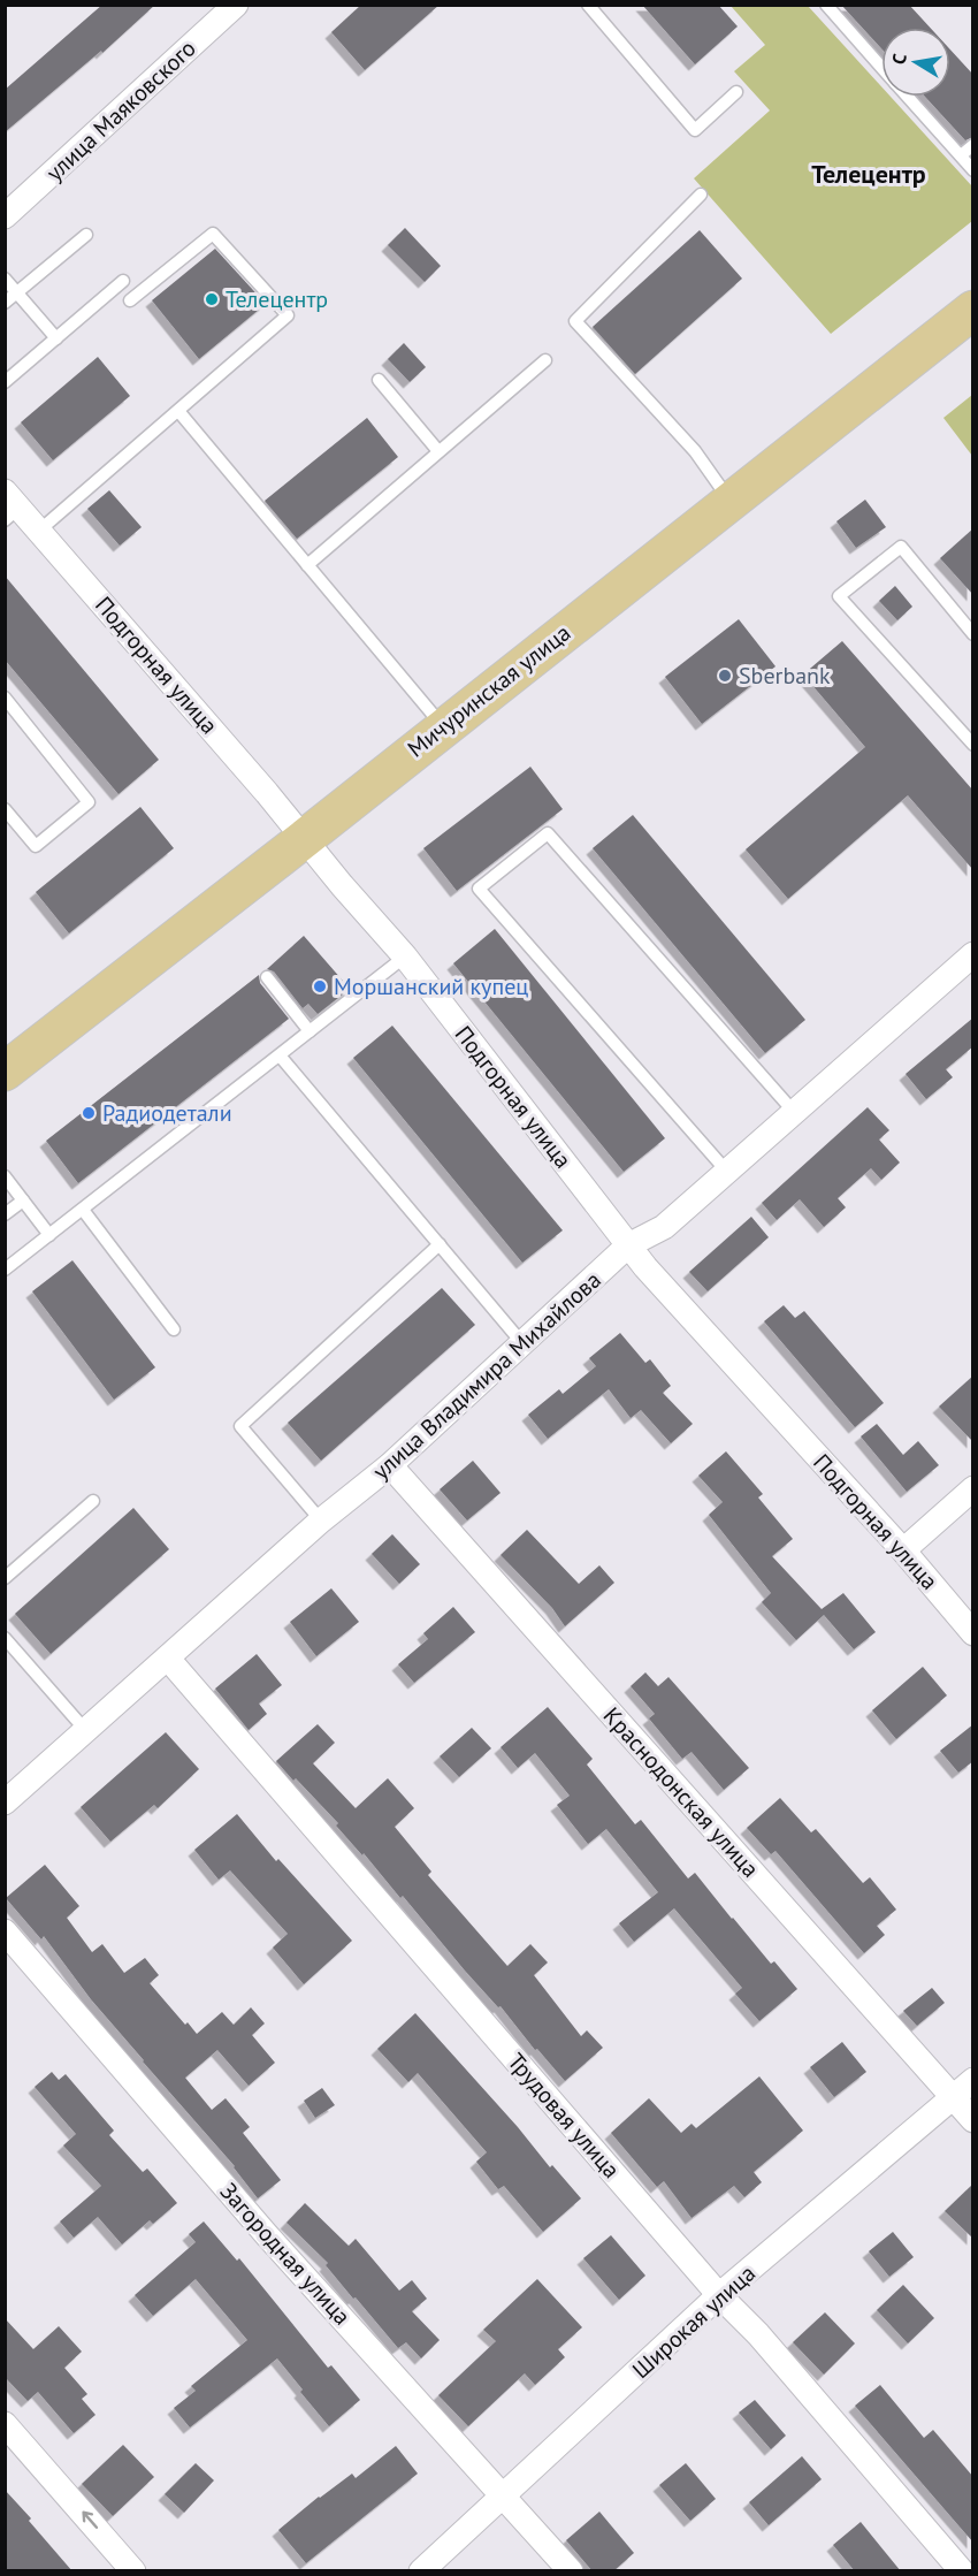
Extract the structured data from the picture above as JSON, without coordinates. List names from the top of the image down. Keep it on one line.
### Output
{"streets":{"main road":["Мичуринская улица"],"street":["улица Маяковского","Подгорная улица","улица Владимира Михайлова","Краснодонская улица","Трудовая улица","Загородная улица","Широкая улица"]},"crossings":[["Подгорная улица","Мичуринская улица"],["Подгорная улица","улица Владимира Михайлова"],["улица Владимира Михайлова","Краснодонская улица"],["улица Владимира Михайлова","Трудовая улица"],["Краснодонская улица","Широкая улица"],["Трудовая улица","Широкая улица"],["Загородная улица","Широкая улица"]],"districts":["Телецентр"],"places":["Телецентр","Sberbank","Моршанский купец","Радиодетали"],"north":"left"}
